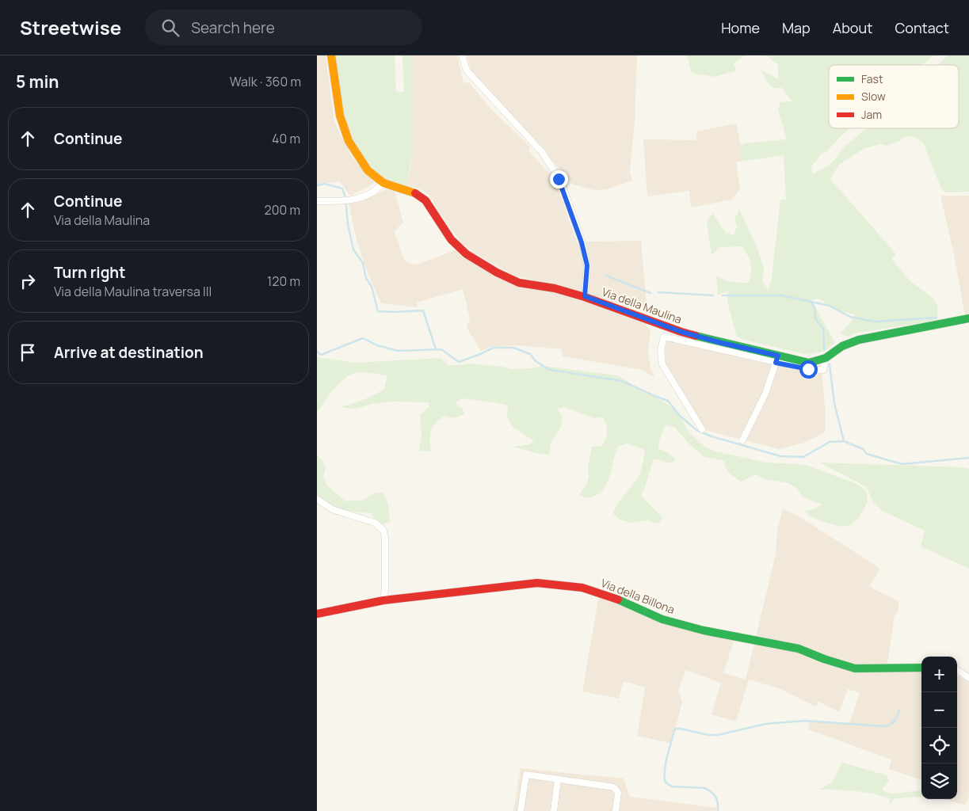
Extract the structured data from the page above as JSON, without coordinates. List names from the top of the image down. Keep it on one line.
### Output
{"streets":{"street":["Via della Maulina","Via della Billona"]},"legend":["Fast","Slow","Jam"],"page":{"header":"Streetwise","search":"Search here","nav":["Home","Map","About","Contact"],"heading":["5 min","Walk · 360 m"],"list":[["Continue","40 m"],["Continue","Via della Maulina","200 m"],["Turn right","Via della Maulina traversa III","120 m"],"Arrive at destination"],"map_buttons":["+","−"]}}
